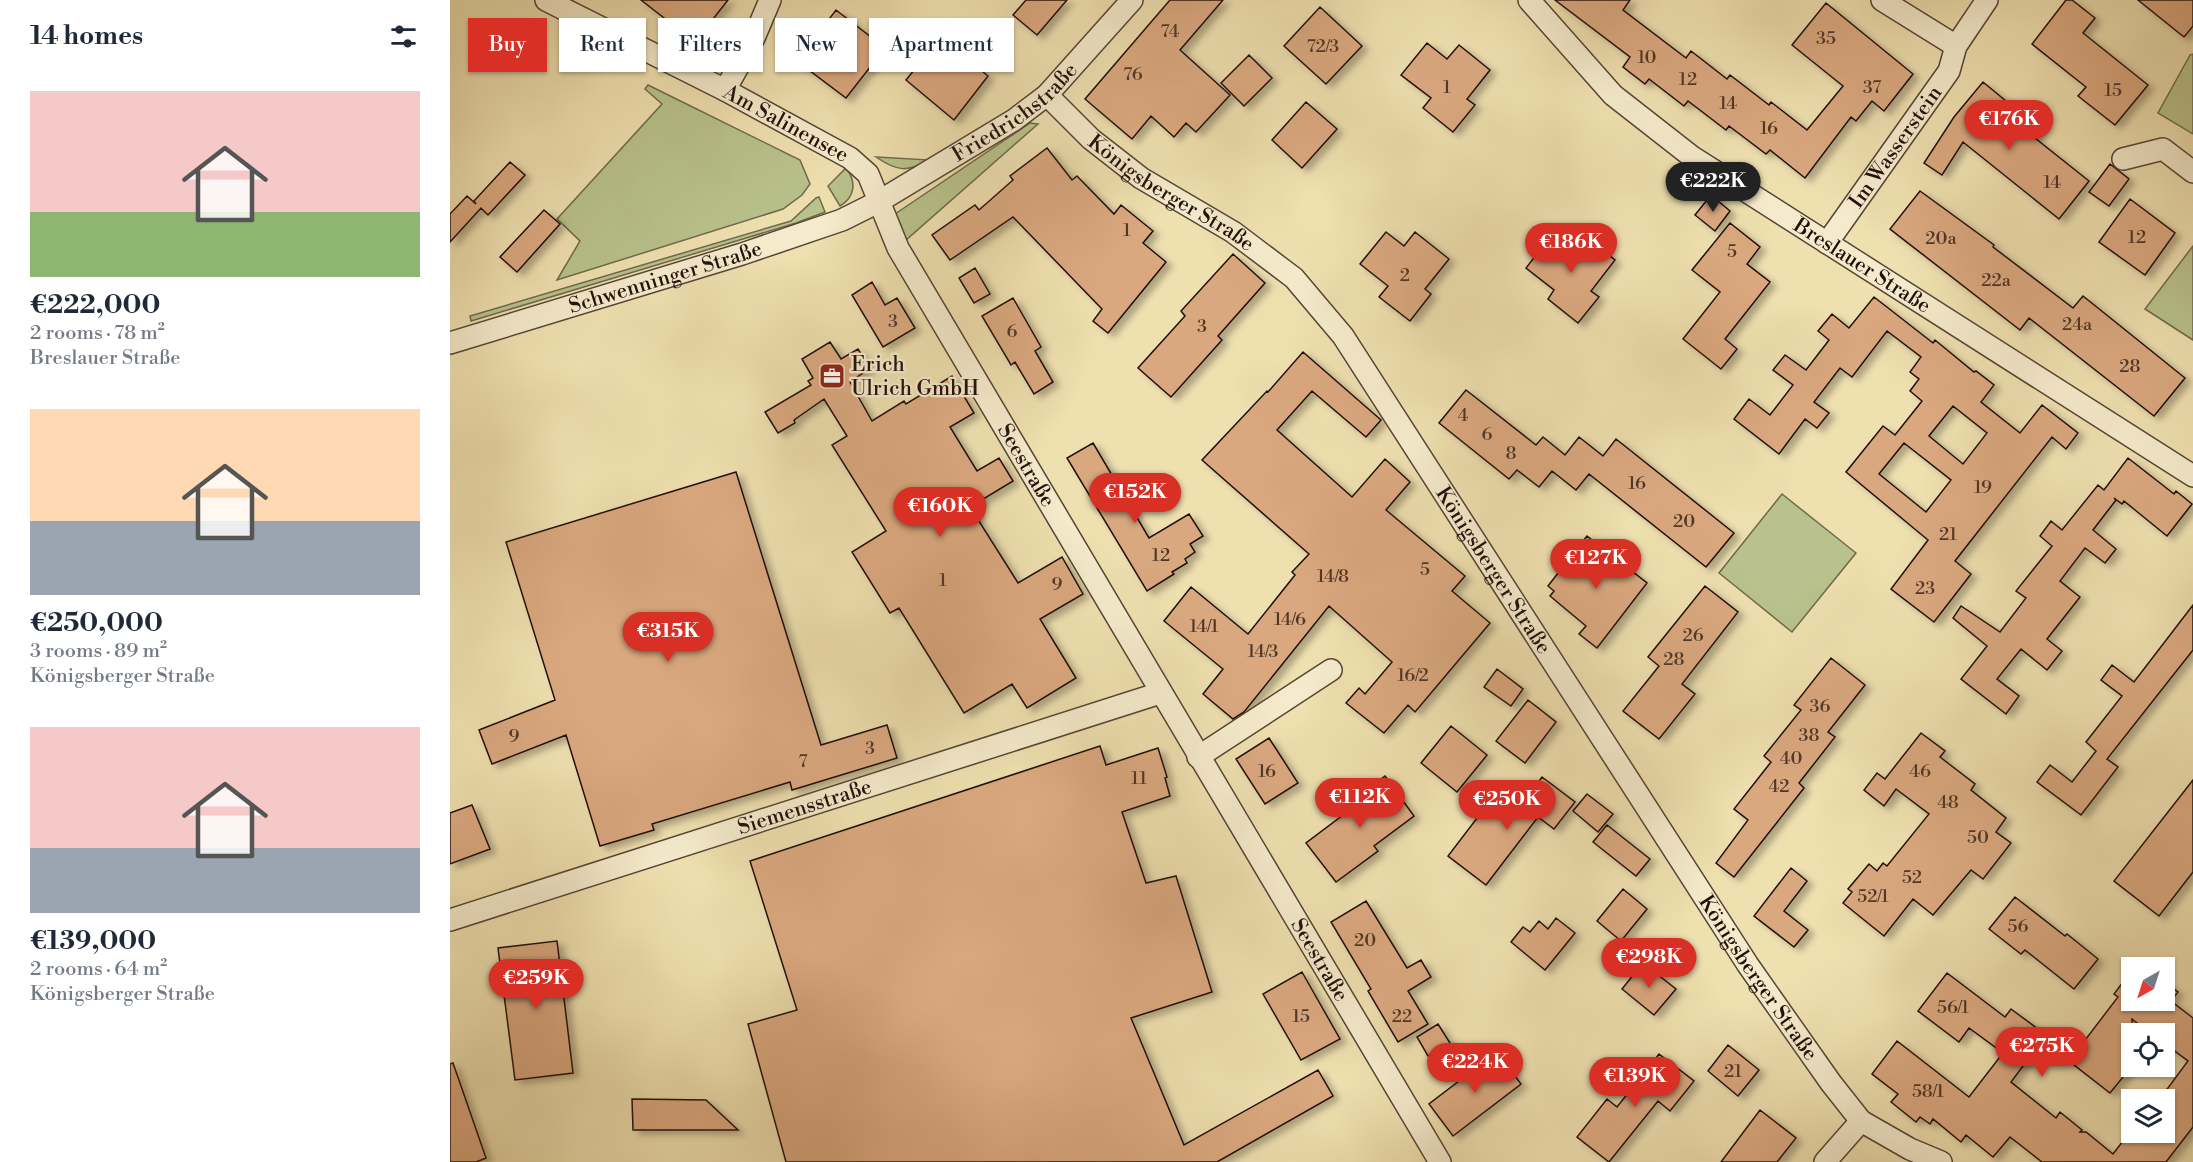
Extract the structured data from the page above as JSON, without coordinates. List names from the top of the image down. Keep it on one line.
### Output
{"streets":{"street":["Friedrichstraße","Am Salinensee","Im Wasserstein","Königsberger Straße","Breslauer Straße","Schwenninger Straße","Seestraße","Siemensstraße"]},"crossings":[["Friedrichstraße","Am Salinensee"],["Friedrichstraße","Königsberger Straße"],["Friedrichstraße","Schwenninger Straße"],["Friedrichstraße","Seestraße"],["Am Salinensee","Schwenninger Straße"],["Am Salinensee","Seestraße"],["Im Wasserstein","Breslauer Straße"],["Schwenninger Straße","Seestraße"],["Seestraße","Siemensstraße"]],"places":{"office":["Erich Ulrich GmbH"]},"house_numbers":["74","35","72/3","10","76","12","1","37","15","14","16","14","1","12","20a","5","2","22a","3","24a","3","6","28","4","6","8","16","19","20","21","12","5","14/8","1","9","23","14/6","14/1","26","14/3","28","16/2","36","38","9","3","40","7","16","46","11","42","48","50","52","52/1","56","20","56/1","15","22","21","58/1"],"north":"bottom left","page":{"heading":"14 homes","chip":["Buy","Rent","Filters","New","Apartment"],"list":[{"name":"€222,000","note":"2 rooms · 78 m² · Breslauer Straße"},{"name":"€250,000","note":"3 rooms · 89 m² · Königsberger Straße"},{"name":"€139,000","note":"2 rooms · 64 m² · Königsberger Straße"}],"price":["€176K","€222K","€186K","€152K","€160K","€127K","€315K","€112K","€250K","€298K","€259K","€275K","€224K","€139K"]}}
